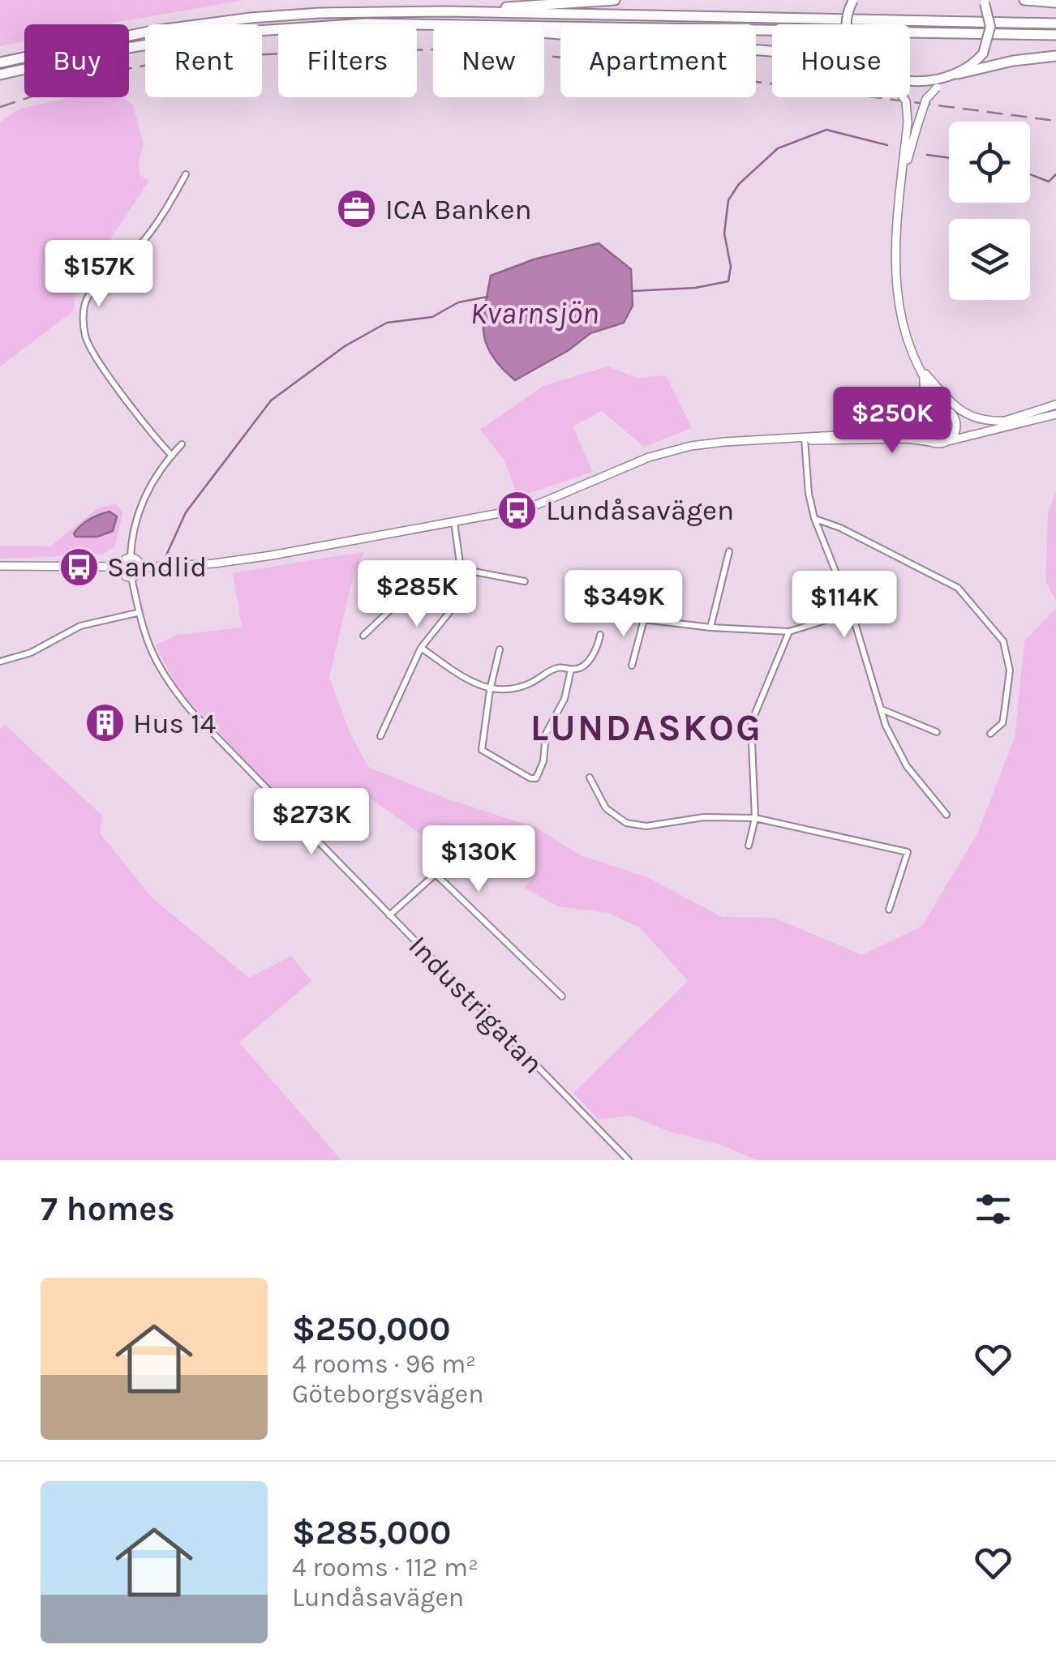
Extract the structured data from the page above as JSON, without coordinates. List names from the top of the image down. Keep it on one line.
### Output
{"streets":{"street":["Industrigatan"]},"districts":["LUNDASKOG"],"water":["Kvarnsjön"],"places":{"office":["ICA Banken"],"bus stop":["Lundåsavägen","Sandlid"],"building":["Hus 14"]},"page":{"chip":["Buy","Rent","Filters","New","Apartment","House"],"price":["$157K","$250K","$285K","$349K","$114K","$273K","$130K"],"heading":"7 homes","list":[{"name":"$250,000","note":"4 rooms · 96 m² · Göteborgsvägen"},{"name":"$285,000","note":"4 rooms · 112 m² · Lundåsavägen"}]}}
